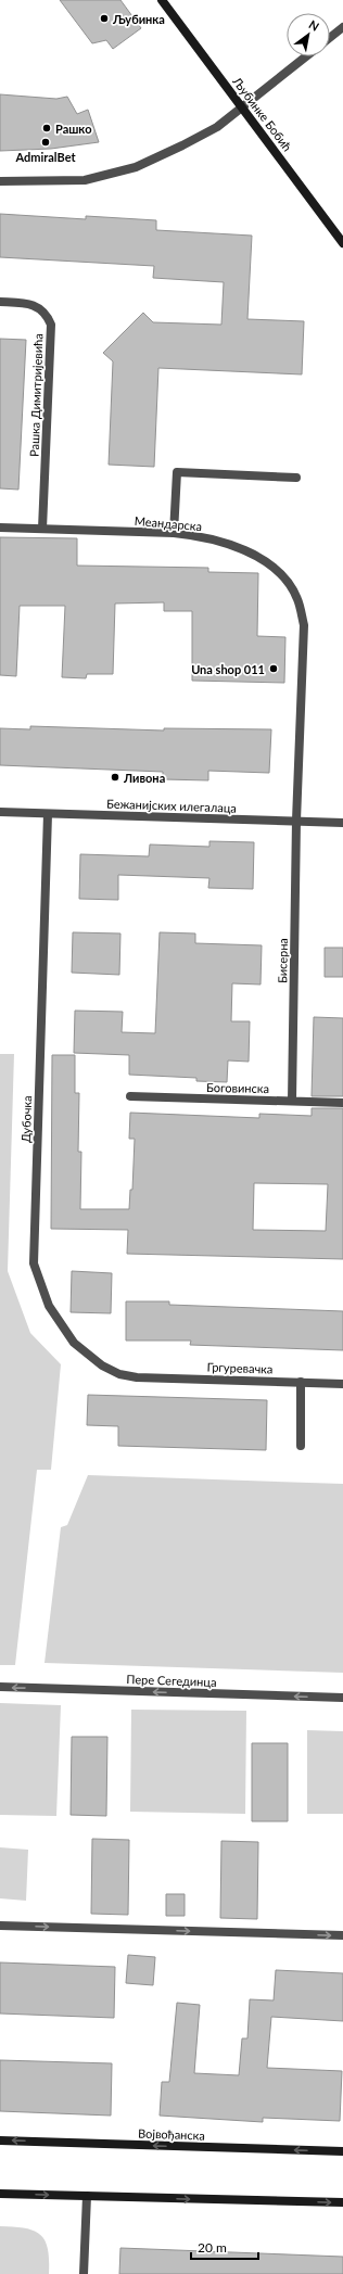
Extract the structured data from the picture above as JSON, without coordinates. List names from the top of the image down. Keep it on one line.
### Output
{"streets":{"main road":["Љубинке Бобић","Војвођанска"],"street":["Рашка Димитријевића","Меандарска","Бежанијских илегалаца","Бисерна","Боговинска","Дубочка","Гргуревачка","Пере Сегединца"]},"crossings":[["Рашка Димитријевића","Меандарска"],["Меандарска","Бежанијских илегалаца"],["Меандарска","Бисерна"],["Бежанијских илегалаца","Бисерна"],["Бежанијских илегалаца","Дубочка"],["Бисерна","Боговинска"],["Дубочка","Гргуревачка"]],"one_way":["Пере Сегединца"],"places":["Љубинка","Рашко","AdmiralBet","Una shop 011","Ливона"],"scale_bar":"20 m","north":"top right"}
